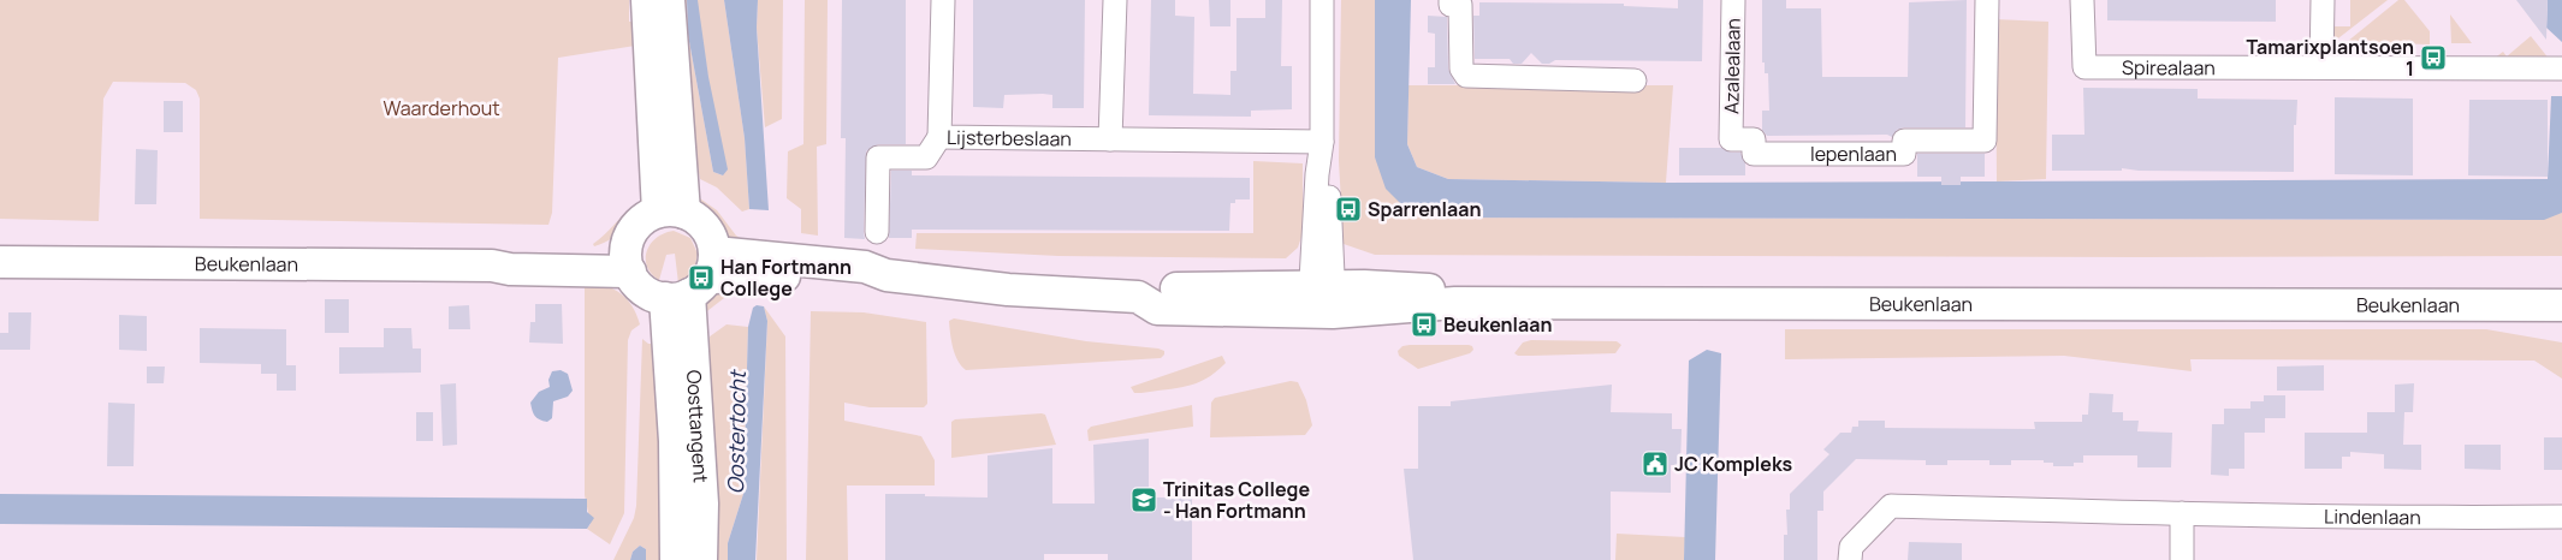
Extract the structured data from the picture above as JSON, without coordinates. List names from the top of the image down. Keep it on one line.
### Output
{"streets":{"street":["Azalealaan","Spirealaan","Lijsterbeslaan","Iepenlaan","Beukenlaan","Oosttangent","Lindenlaan"]},"crossings":[["Azalealaan","Iepenlaan"],["Beukenlaan","Oosttangent"]],"water":["Oostertocht"],"parks":["Waarderhout"],"places":{"bus stop":["Tamarixplantsoen 1","Sparrenlaan","Han Fortmann College","Beukenlaan"],"public building":["JC Kompleks"],"school or university":["Trinitas College - Han Fortmann"]}}
